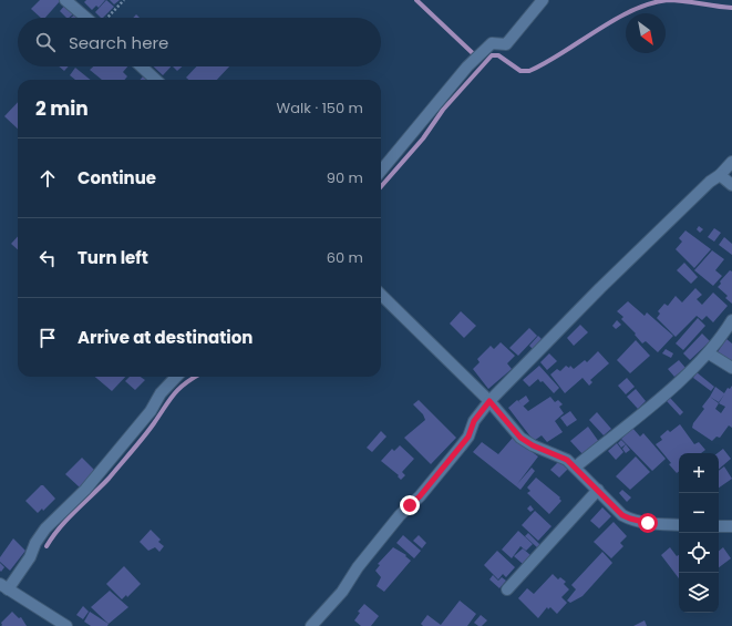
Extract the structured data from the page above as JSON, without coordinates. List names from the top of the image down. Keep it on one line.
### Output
{"north":"bottom right","page":{"search":"Search here","heading":["2 min","Walk · 150 m"],"list":[["Continue","90 m"],["Turn left","60 m"],"Arrive at destination"],"map_buttons":["+","−"]}}
